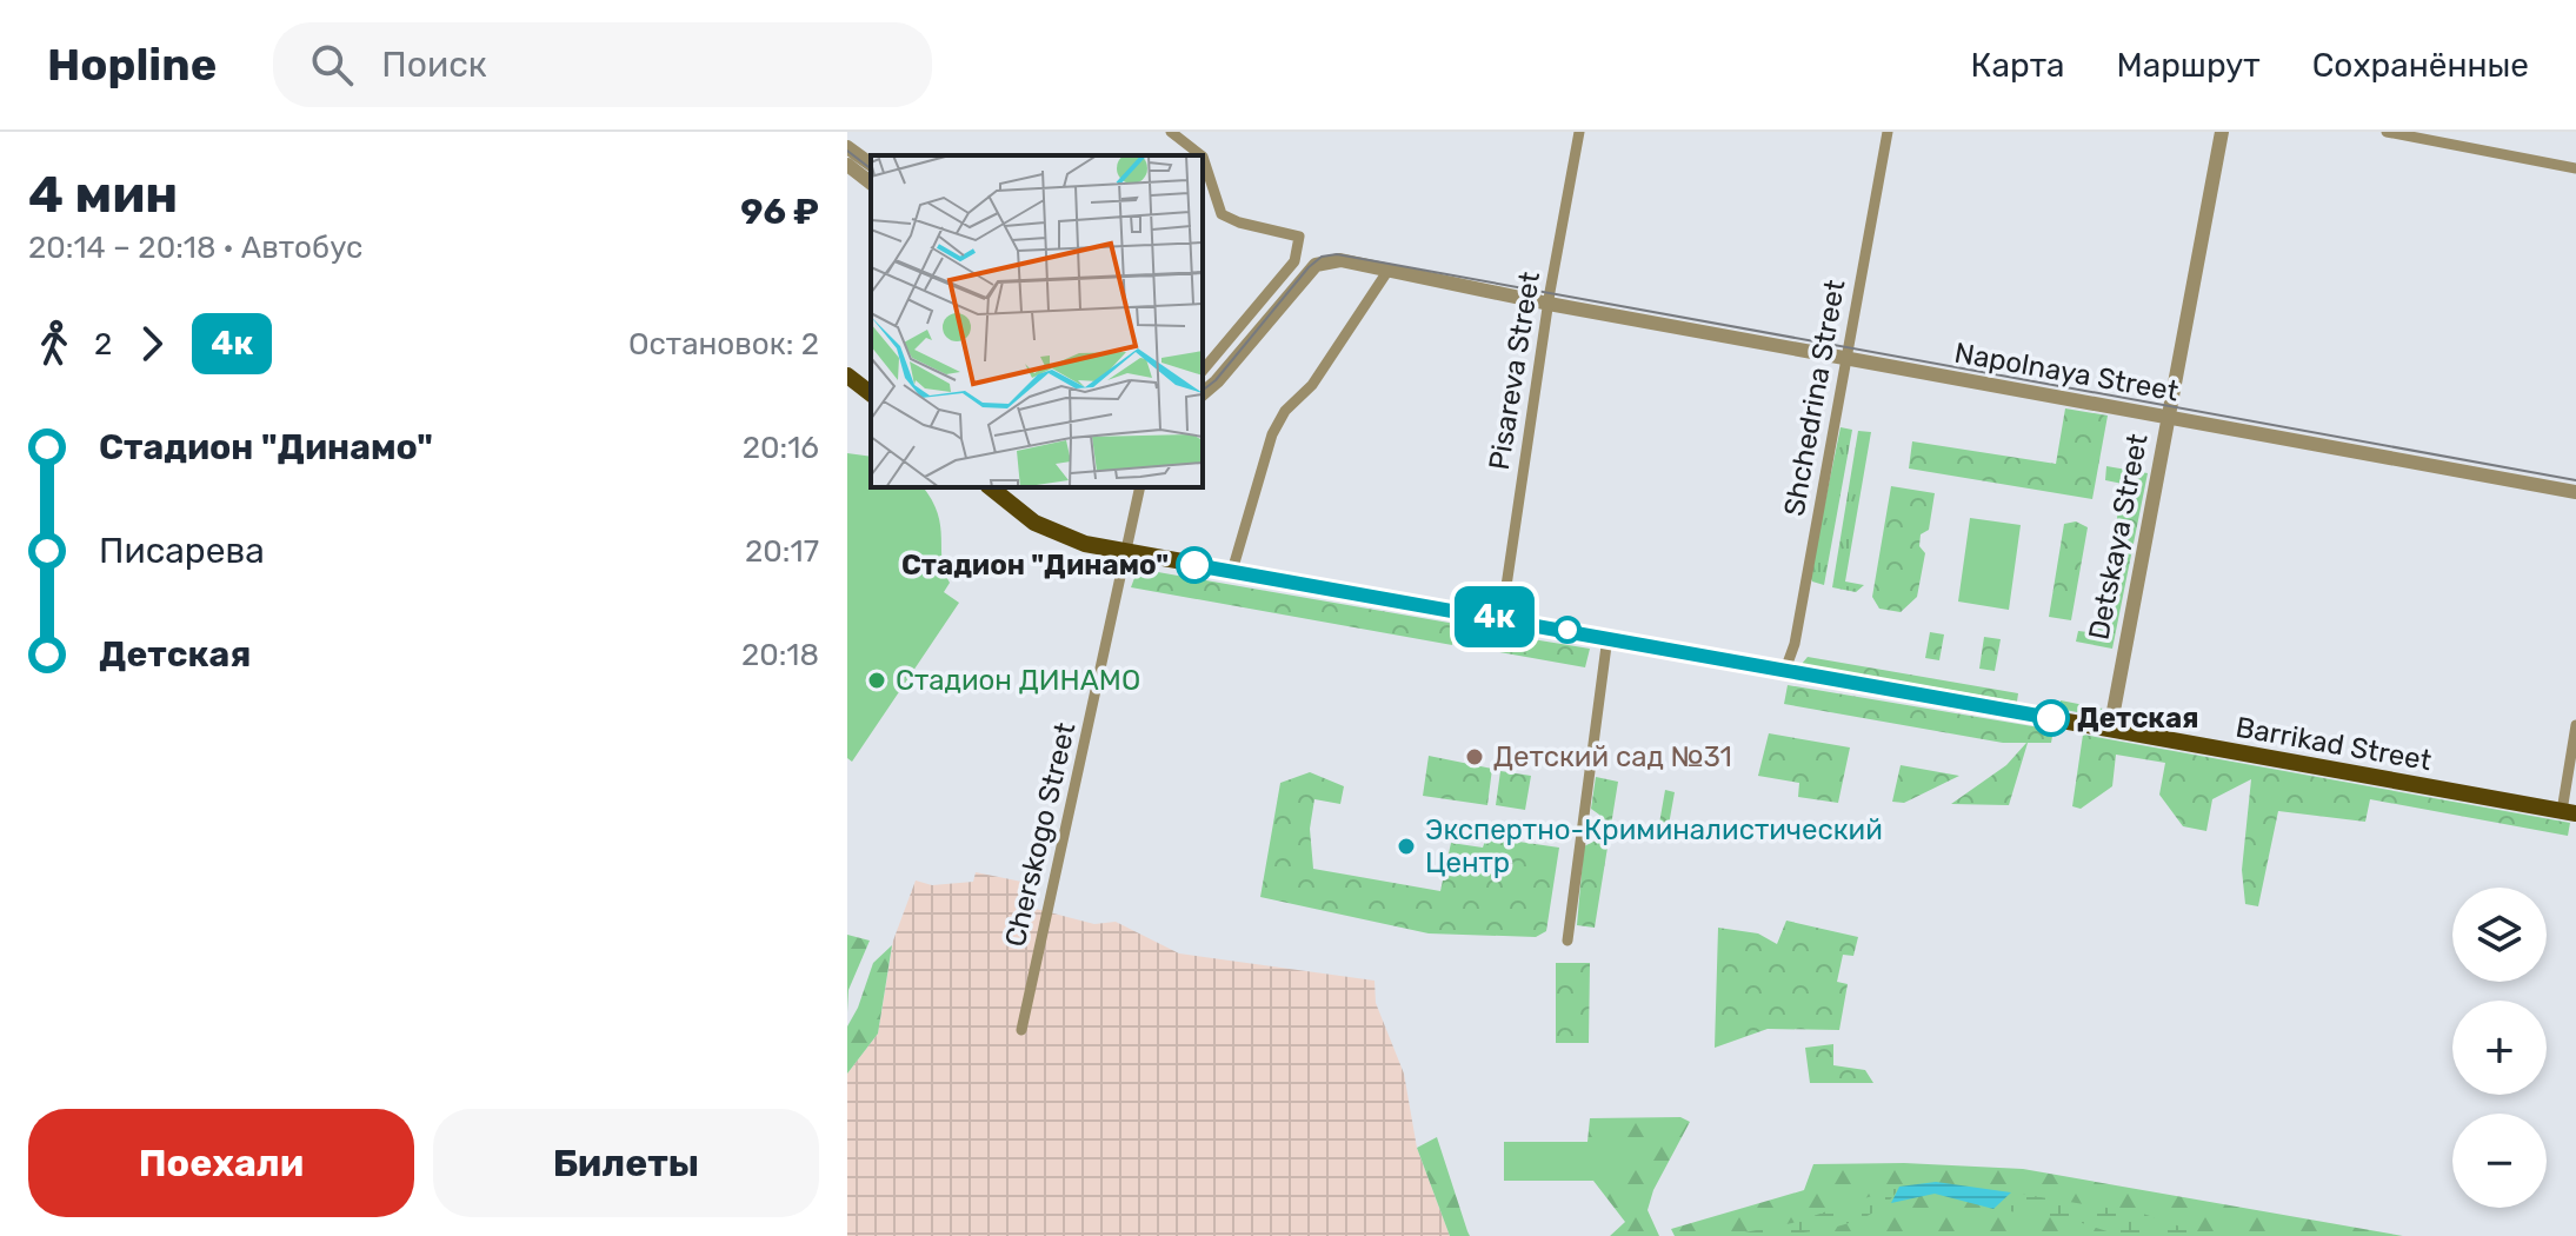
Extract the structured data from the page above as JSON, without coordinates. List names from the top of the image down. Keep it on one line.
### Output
{"streets":{"main road":["Barrikad Street"],"street":["Pisareva Street","Napolnaya Street","Shchedrina Street","Detskaya Street","Cherskogo Street"]},"crossings":[["Pisareva Street","Napolnaya Street"],["Pisareva Street","Barrikad Street"],["Napolnaya Street","Shchedrina Street"],["Napolnaya Street","Detskaya Street"],["Shchedrina Street","Barrikad Street"],["Detskaya Street","Barrikad Street"],["Barrikad Street","Cherskogo Street"]],"places":["Стадион \"Динамо\"","Стадион ДИНАМО","Детская","Детский сад №31","Экспертно-Криминалистический Центр"],"lines":["bus line 4к"],"page":{"header":"Hopline","search":"Поиск","nav":["Карта","Маршрут","Сохранённые"],"heading":["4 мин","20:14 – 20:18 · Автобус","96 ₽"],"on_map":"4к","legs":["2","4к","Остановок: 2"],"list":[{"name":"Стадион \"Динамо\"","value":"20:16"},{"name":"Писарева","value":"20:17"},{"name":"Детская","value":"20:18"}],"map_buttons":["+","−"],"buttons":["Поехали","Билеты"]}}
